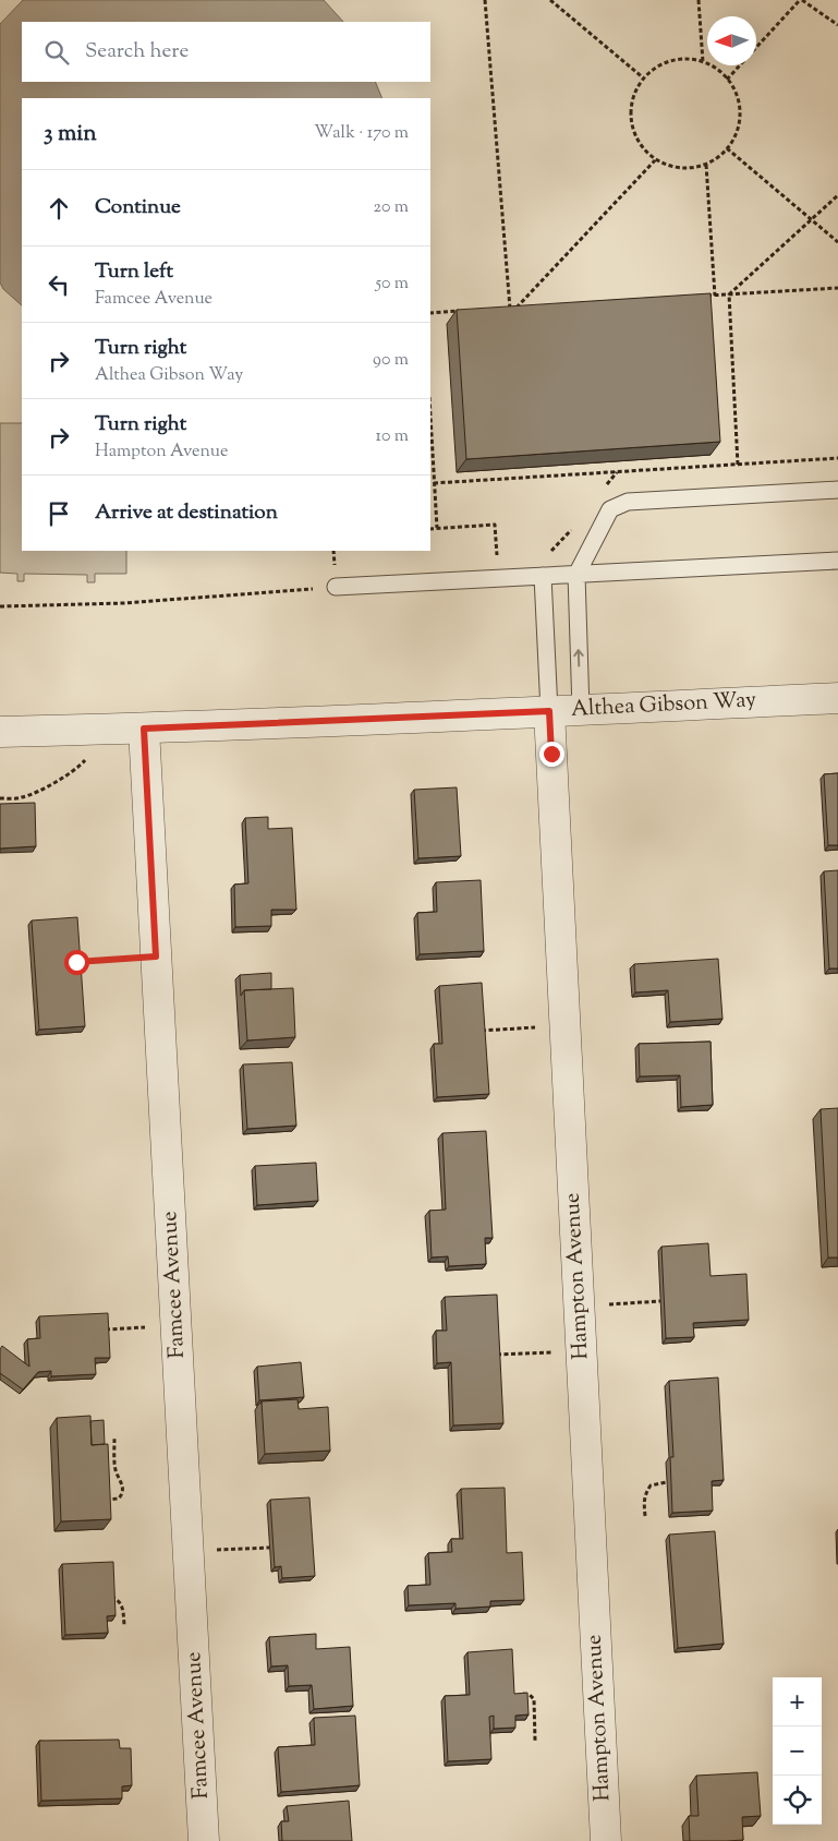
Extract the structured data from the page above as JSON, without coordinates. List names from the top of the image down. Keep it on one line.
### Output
{"streets":{"street":["Althea Gibson Way","Hampton Avenue","Famcee Avenue"]},"crossings":[["Althea Gibson Way","Hampton Avenue"],["Althea Gibson Way","Famcee Avenue"]],"north":"left","page":{"search":"Search here","heading":["3 min","Walk · 170 m"],"list":[["Continue","20 m"],["Turn left","Famcee Avenue","50 m"],["Turn right","Althea Gibson Way","90 m"],["Turn right","Hampton Avenue","10 m"],"Arrive at destination"],"map_buttons":["+","−"]}}
